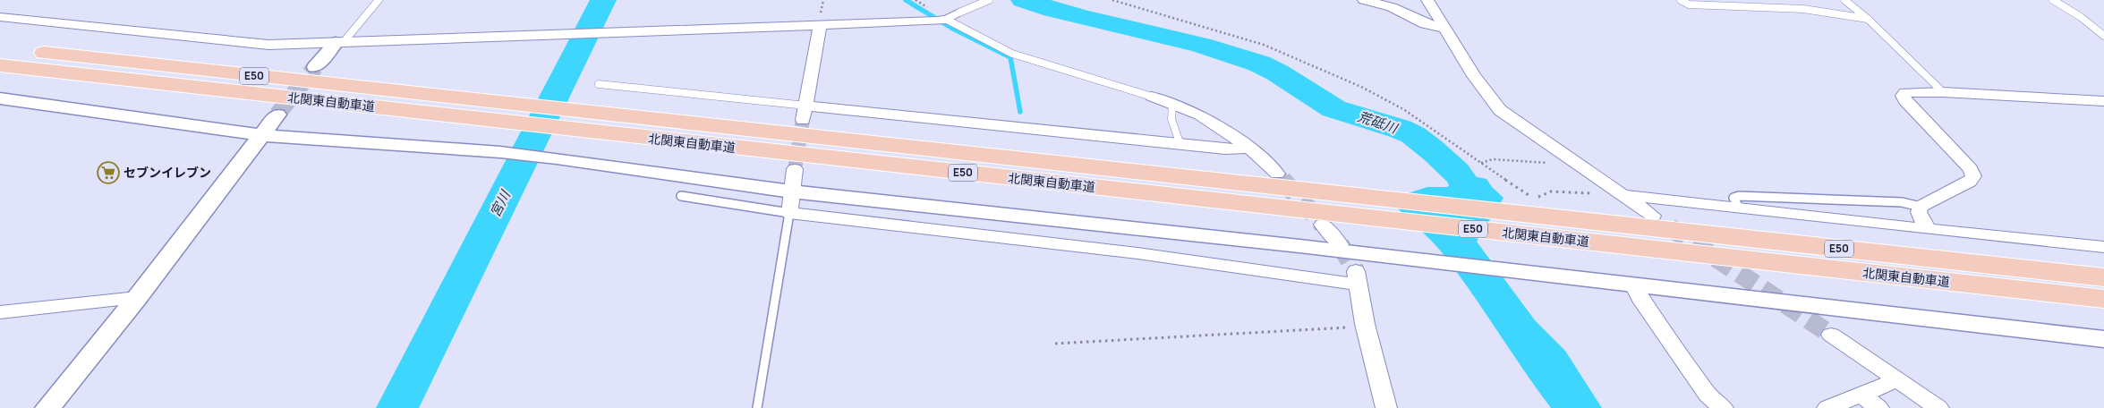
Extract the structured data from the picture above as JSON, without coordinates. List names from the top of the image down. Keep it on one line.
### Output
{"streets":{"highway":["E50","北関東自動車道"]},"water":["荒砥川","宮川"],"places":{"supermarket":["セブンイレブン"]}}
